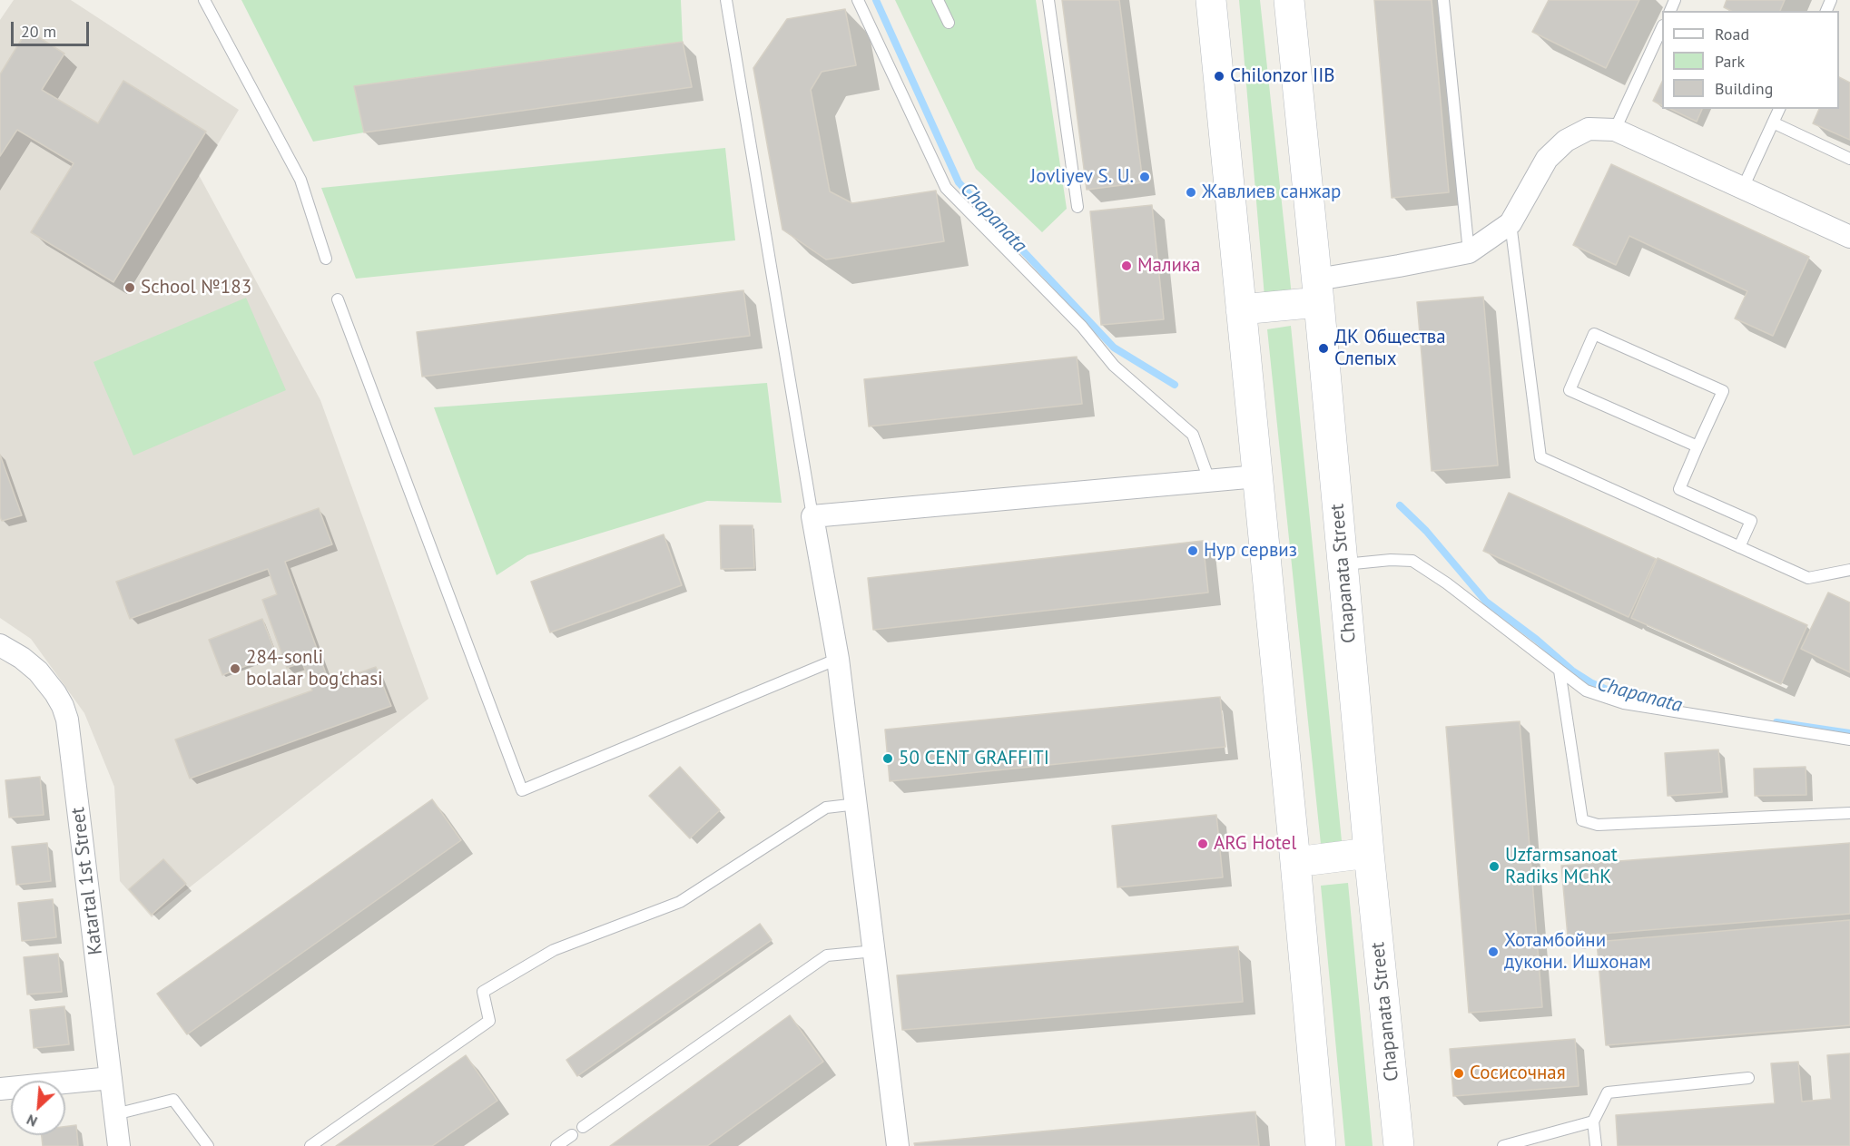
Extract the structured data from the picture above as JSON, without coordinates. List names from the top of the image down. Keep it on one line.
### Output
{"streets":{"main road":["Chapanata Street"],"street":["Katartal 1st Street"]},"water":["Chapanata"],"places":["Chilonzor IIB","Jovliyev S. U.","Жавлиев санжар","Малика","School №183","ДК Общества Слепых","Нур сервиз","284-sonli bolalar bog'chasi","50 CENT GRAFFITI","ARG Hotel","Uzfarmsanoat Radiks MChK","Хотамбойни дукони. Ишхонам","Сосисочная"],"legend":["Road","Park","Building"],"scale_bar":"20 m","north":"bottom left"}
